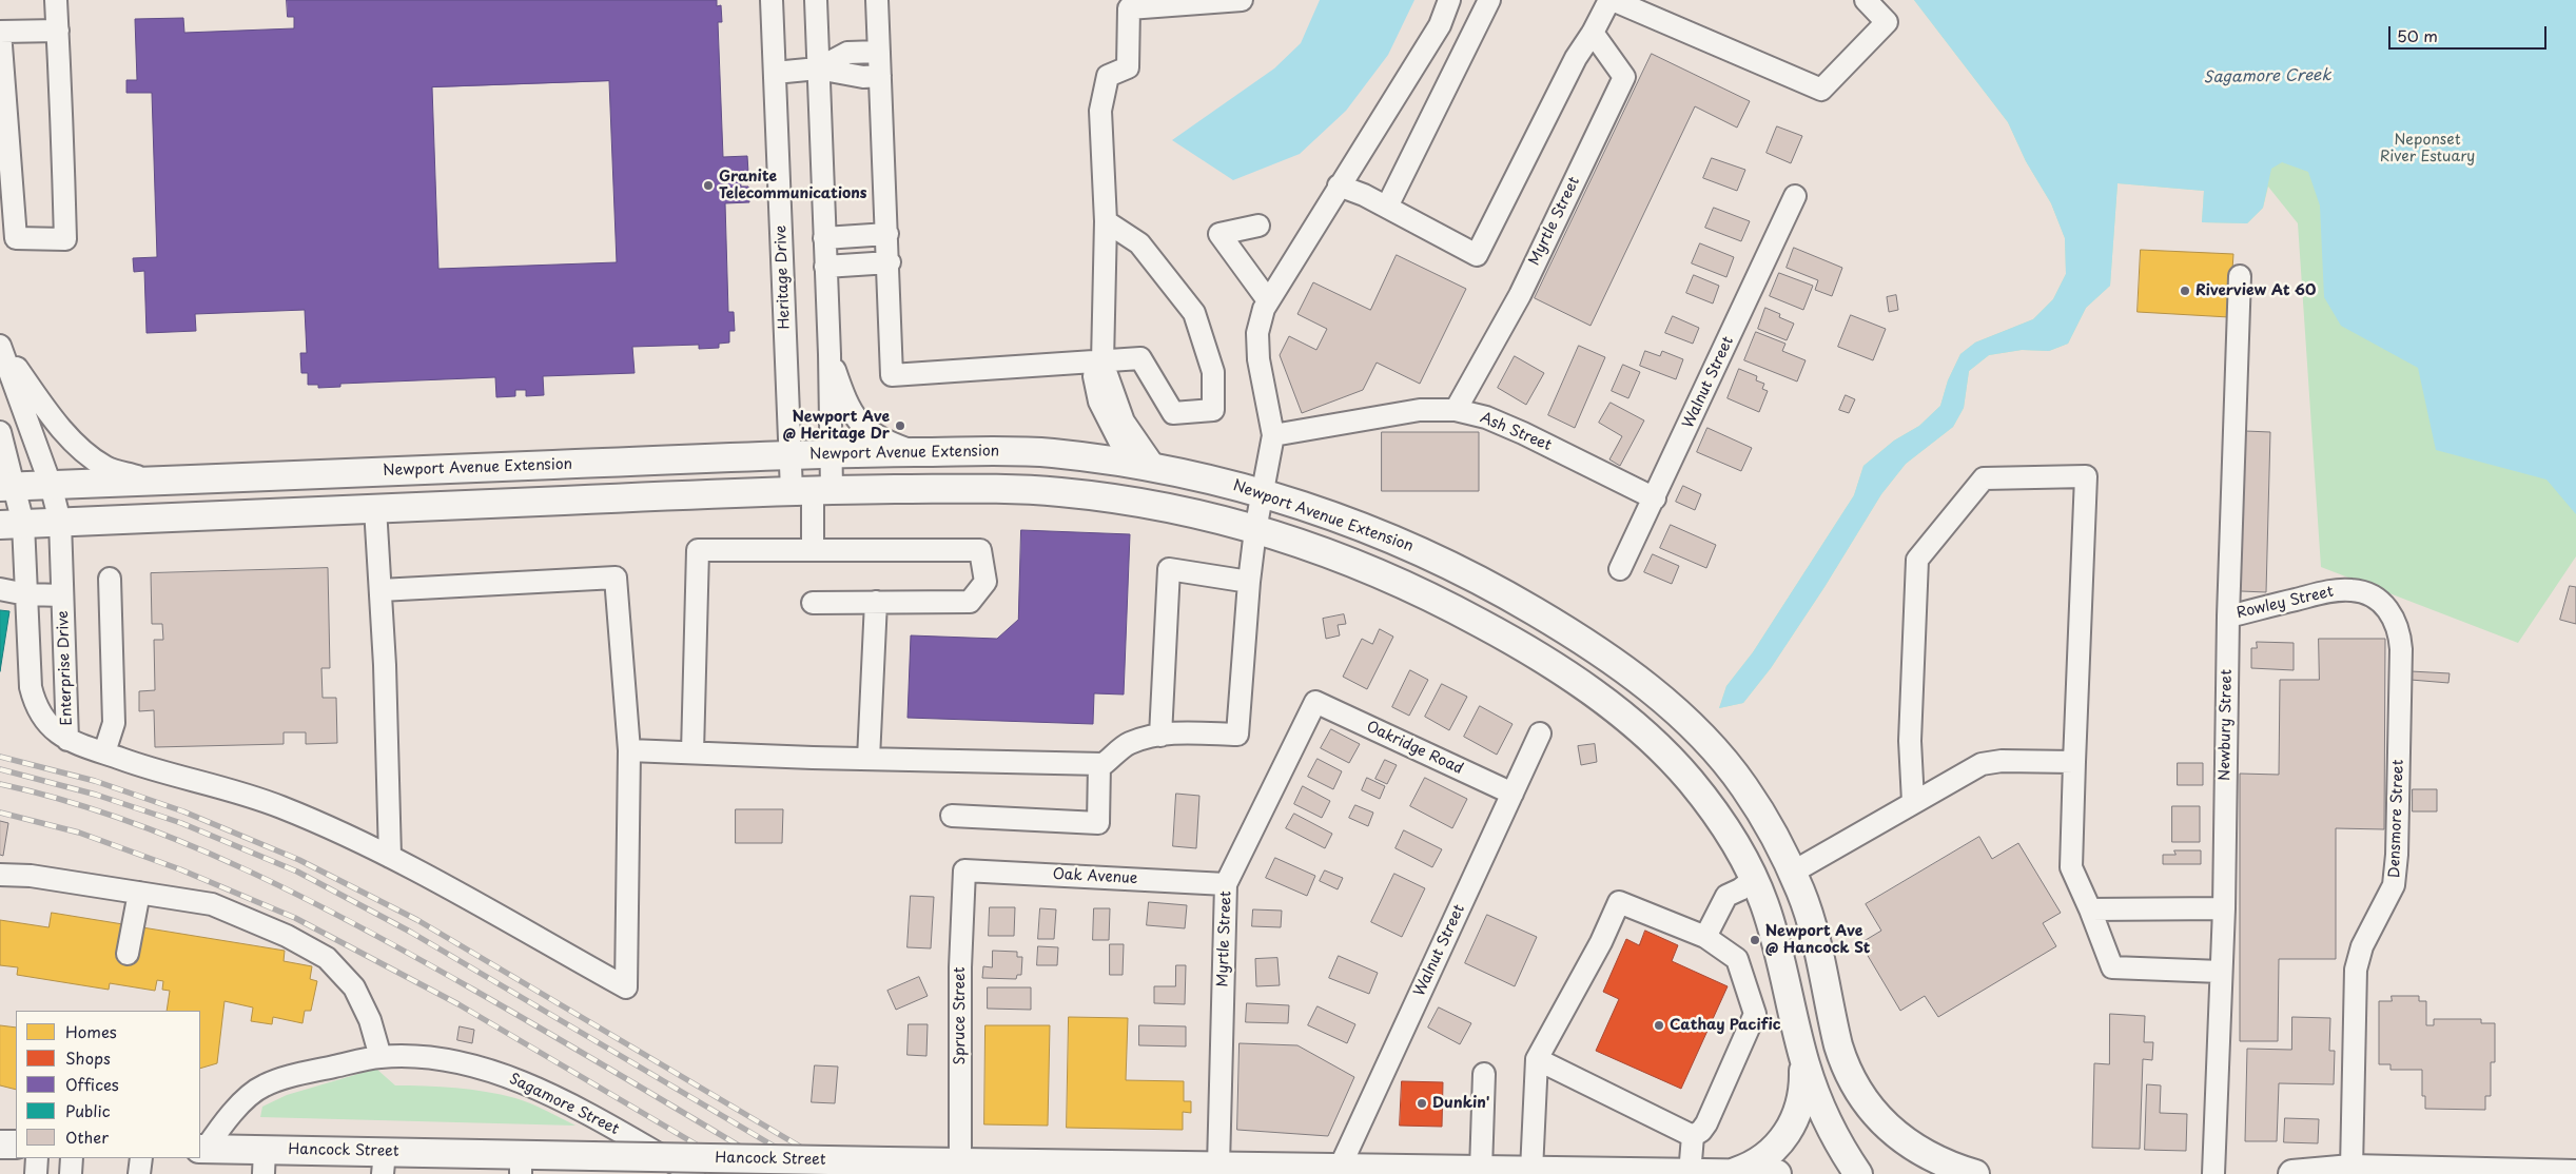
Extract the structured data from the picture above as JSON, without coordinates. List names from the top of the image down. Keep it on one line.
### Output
{"streets":{"main road":["Newport Avenue Extension","Hancock Street"],"street":["Myrtle Street","Heritage Drive","Walnut Street","Ash Street","Rowley Street","Enterprise Drive","Newbury Street","Oakridge Road","Densmore Street","Oak Avenue","Spruce Street","Sagamore Street"]},"crossings":[["Myrtle Street","Ash Street"],["Myrtle Street","Oakridge Road"],["Myrtle Street","Oak Avenue"],["Myrtle Street","Hancock Street"],["Heritage Drive","Newport Avenue Extension"],["Walnut Street","Ash Street"],["Walnut Street","Oakridge Road"],["Walnut Street","Hancock Street"],["Newport Avenue Extension","Enterprise Drive"],["Rowley Street","Newbury Street"],["Rowley Street","Densmore Street"],["Oak Avenue","Spruce Street"],["Spruce Street","Hancock Street"],["Sagamore Street","Hancock Street"]],"water":["Sagamore Creek"],"parks":["Neponset River Estuary"],"places":["Granite Telecommunications","Riverview At 60","Newport Ave @ Heritage Dr","Newport Ave @ Hancock St","Cathay Pacific","Dunkin'"],"legend":["Homes","Shops","Offices","Public","Other"],"scale_bar":"50 m"}
